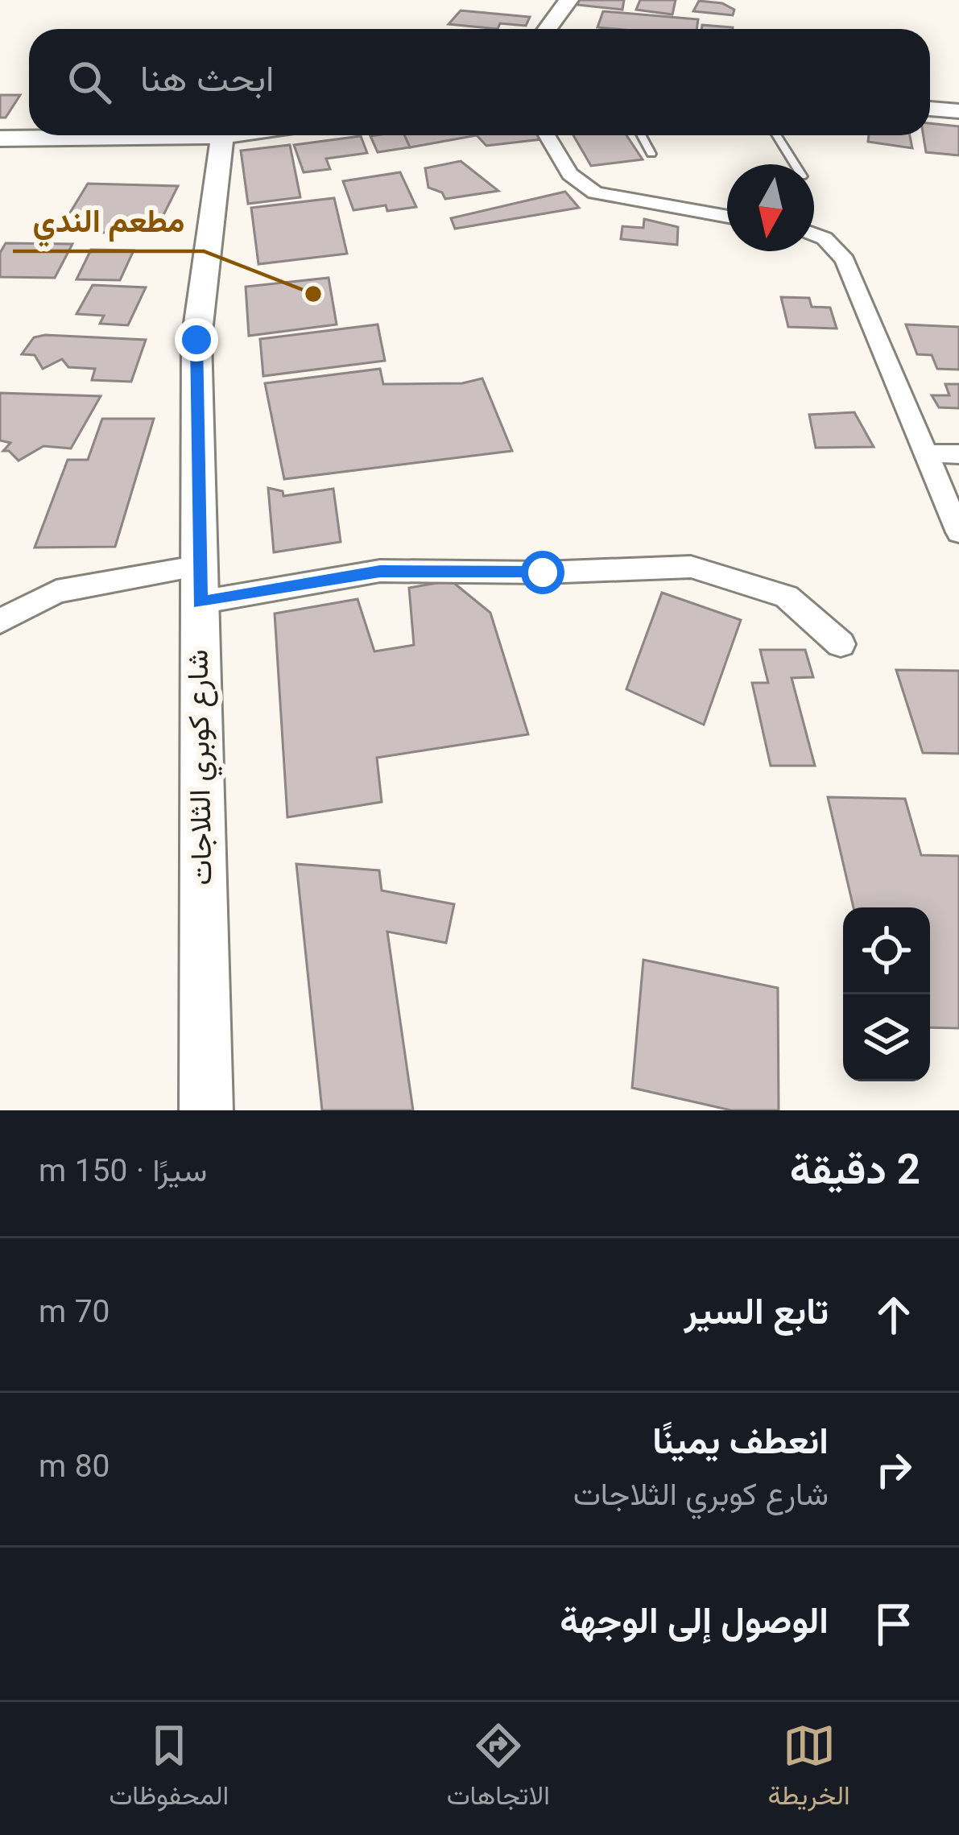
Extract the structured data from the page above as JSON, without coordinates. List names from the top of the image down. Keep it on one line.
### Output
{"streets":{"main road":["شارع كوبري الثلاجات"]},"places":["مطعم الندي"],"north":"bottom","page":{"search":"ابحث هنا","heading":["2 دقيقة","سيرًا · 150 m"],"list":[["تابع السير","70 m"],["انعطف يمينًا","شارع كوبري الثلاجات","80 m"],"الوصول إلى الوجهة"],"nav":["الخريطة","الاتجاهات","المحفوظات"]}}
